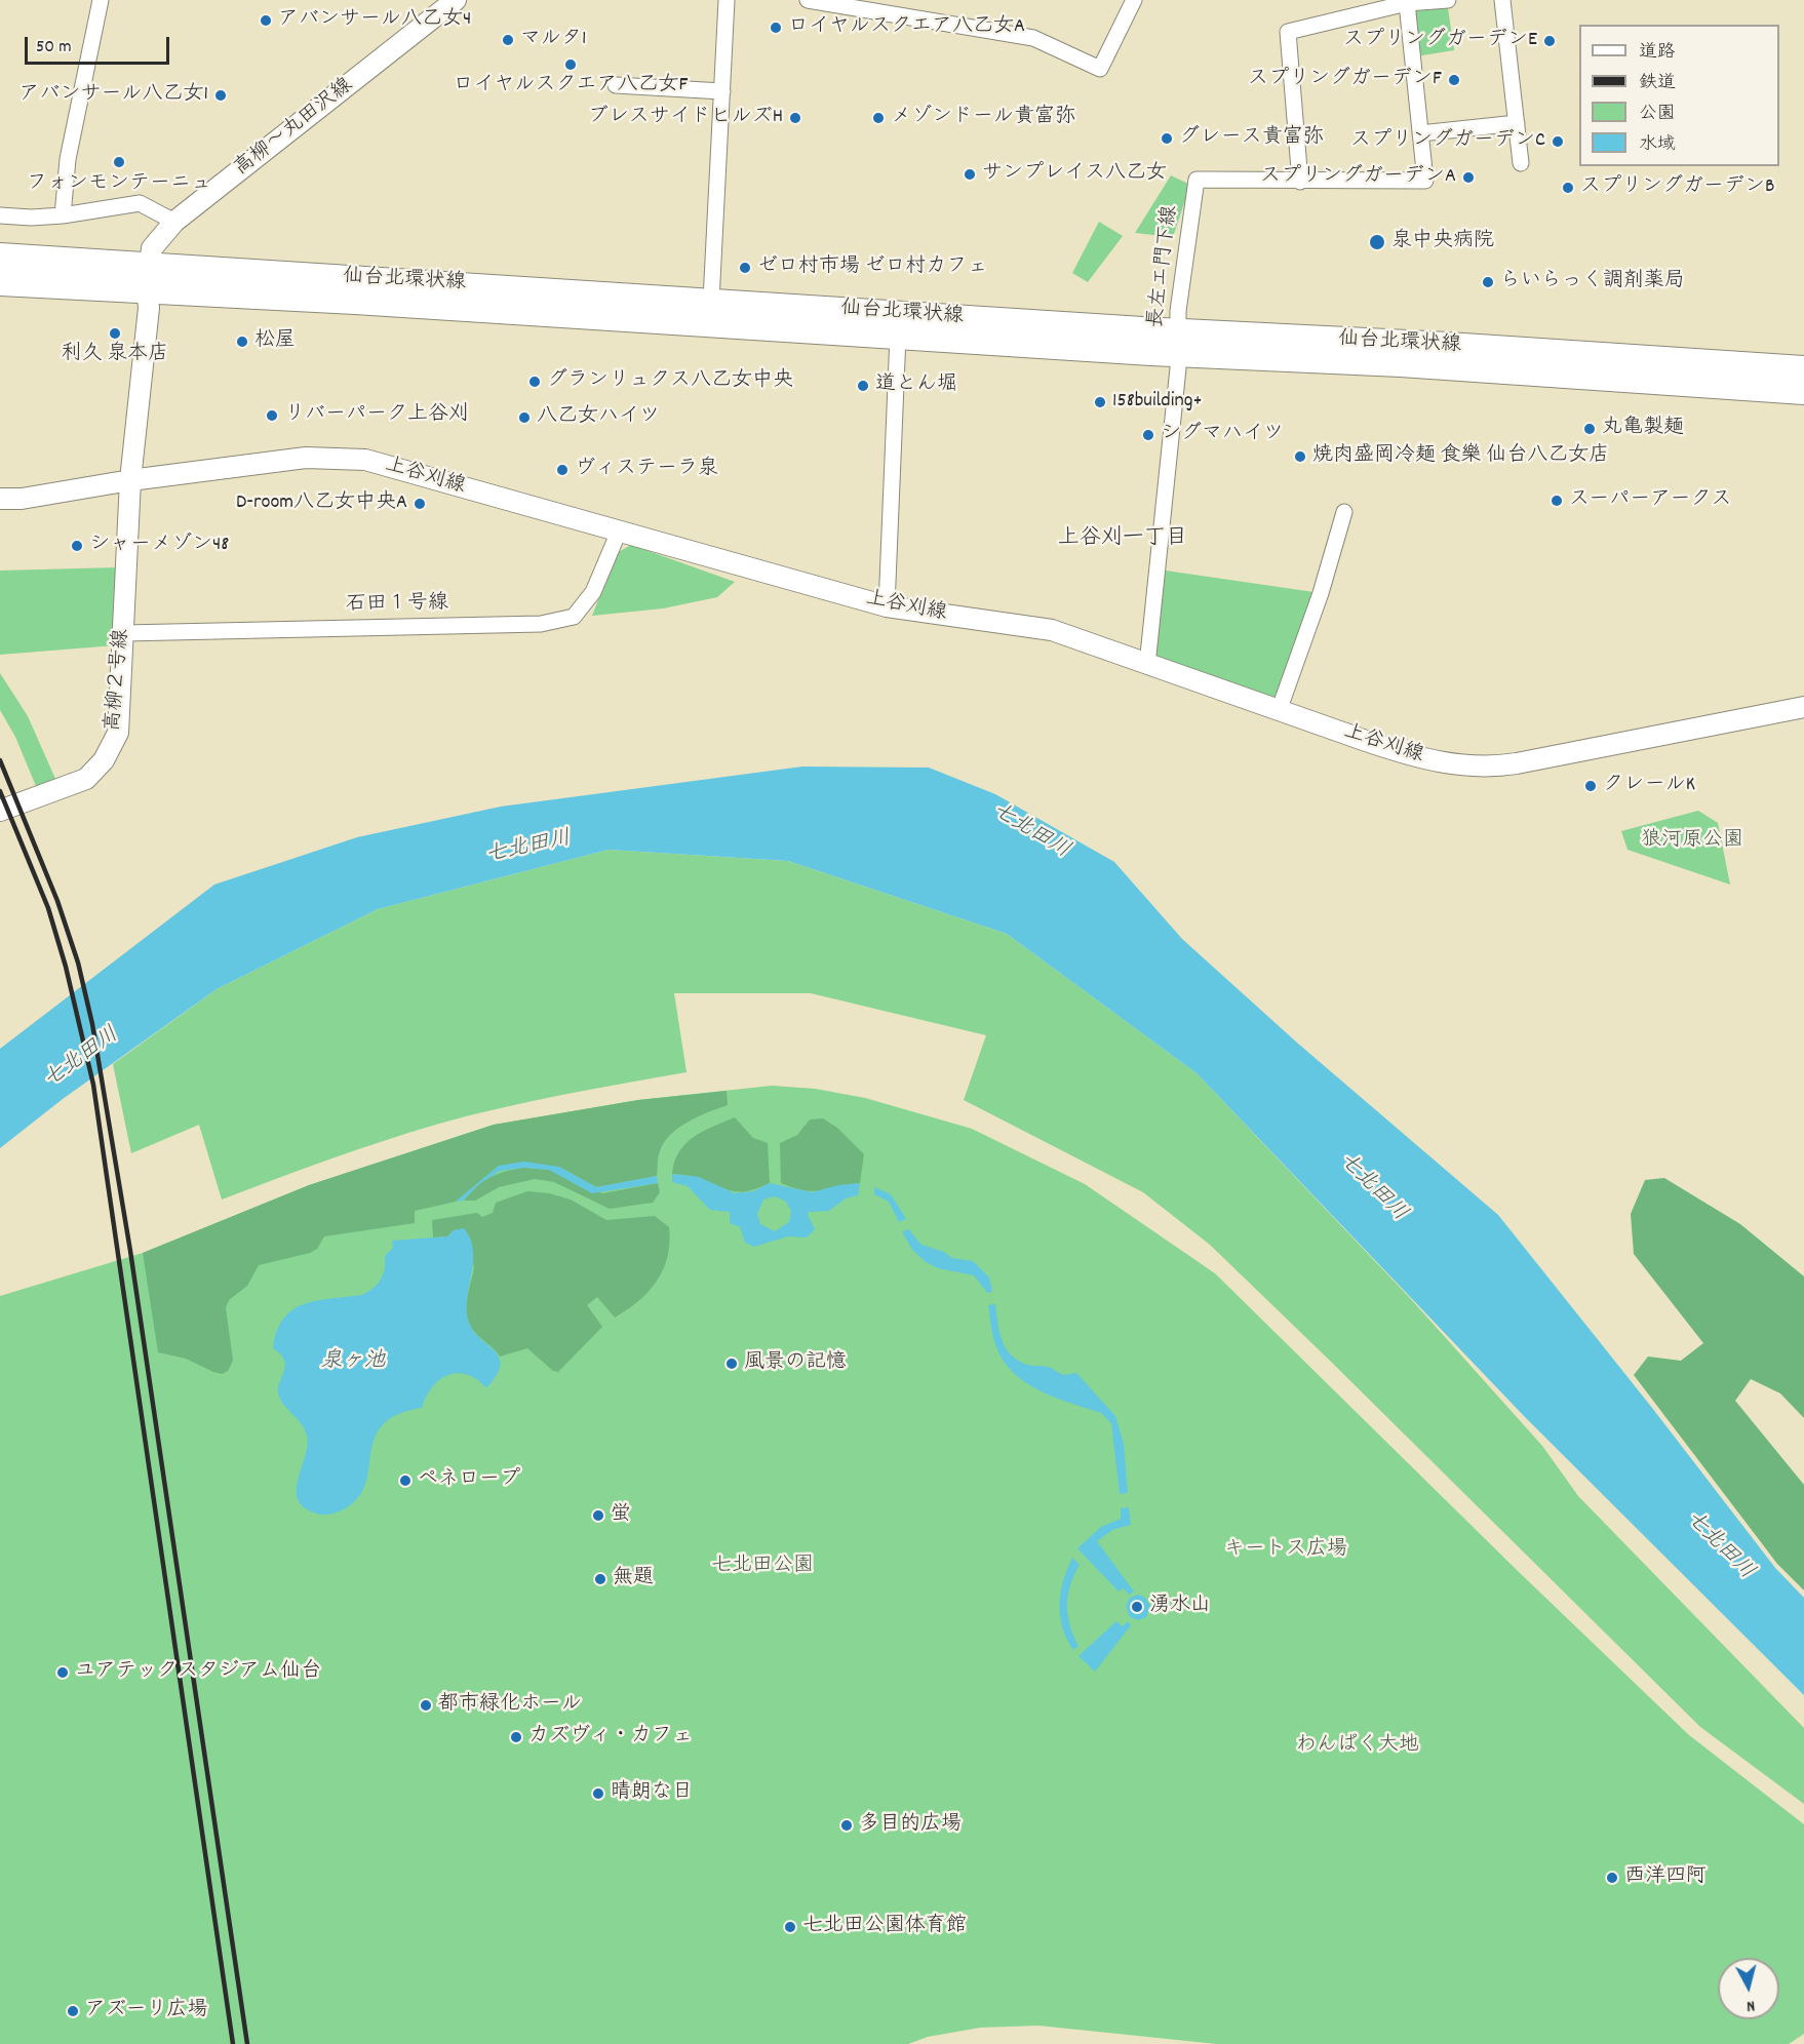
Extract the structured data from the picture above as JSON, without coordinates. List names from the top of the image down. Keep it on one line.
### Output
{"streets":{"main road":["仙台北環状線"],"street":["高柳～丸田沢線","長左エ門下線","上谷刈線","石田１号線","高柳２号線"]},"crossings":[["高柳～丸田沢線","仙台北環状線"],["高柳～丸田沢線","高柳２号線"],["長左エ門下線","仙台北環状線"],["仙台北環状線","高柳２号線"],["上谷刈線","石田１号線"],["上谷刈線","高柳２号線"],["石田１号線","高柳２号線"]],"districts":["上谷刈一丁目"],"water":["七北田川","泉ヶ池"],"parks":["狼河原公園","キートス広場","七北田公園","わんぱく大地"],"places":["アバンサール八乙女4","ロイヤルスクエア八乙女A","マルタ1","スプリングガーデンE","ロイヤルスクエア八乙女F","スプリングガーデンF","アバンサール八乙女1","ブレスサイドヒルズH","メゾンドール貴富弥","グレース貴富弥","スプリングガーデンC","フォンモンテーニュ","サンプレイス八乙女","スプリングガーデンA","スプリングガーデンB","泉中央病院","ゼロ村市場 ゼロ村カフェ","らいらっく調剤薬局","利久 泉本店","松屋","グランリュクス八乙女中央","道とん堀","158building+","リバーパーク上谷刈","八乙女ハイツ","丸亀製麺","シグマハイツ","焼肉盛岡冷麺 食樂 仙台八乙女店","ヴィステーラ泉","スーパーアークス","D-room八乙女中央A","シャーメゾン48","クレールK","風景の記憶","ペネロープ","蛍","無題","湧水山","ユアテックスタジアム仙台","都市緑化ホール","カズヴィ・カフェ","晴朗な日","多目的広場","西洋四阿","七北田公園体育館","アズーリ広場"],"legend":["道路","鉄道","公園","水域"],"scale_bar":"50 m","north":"bottom"}
